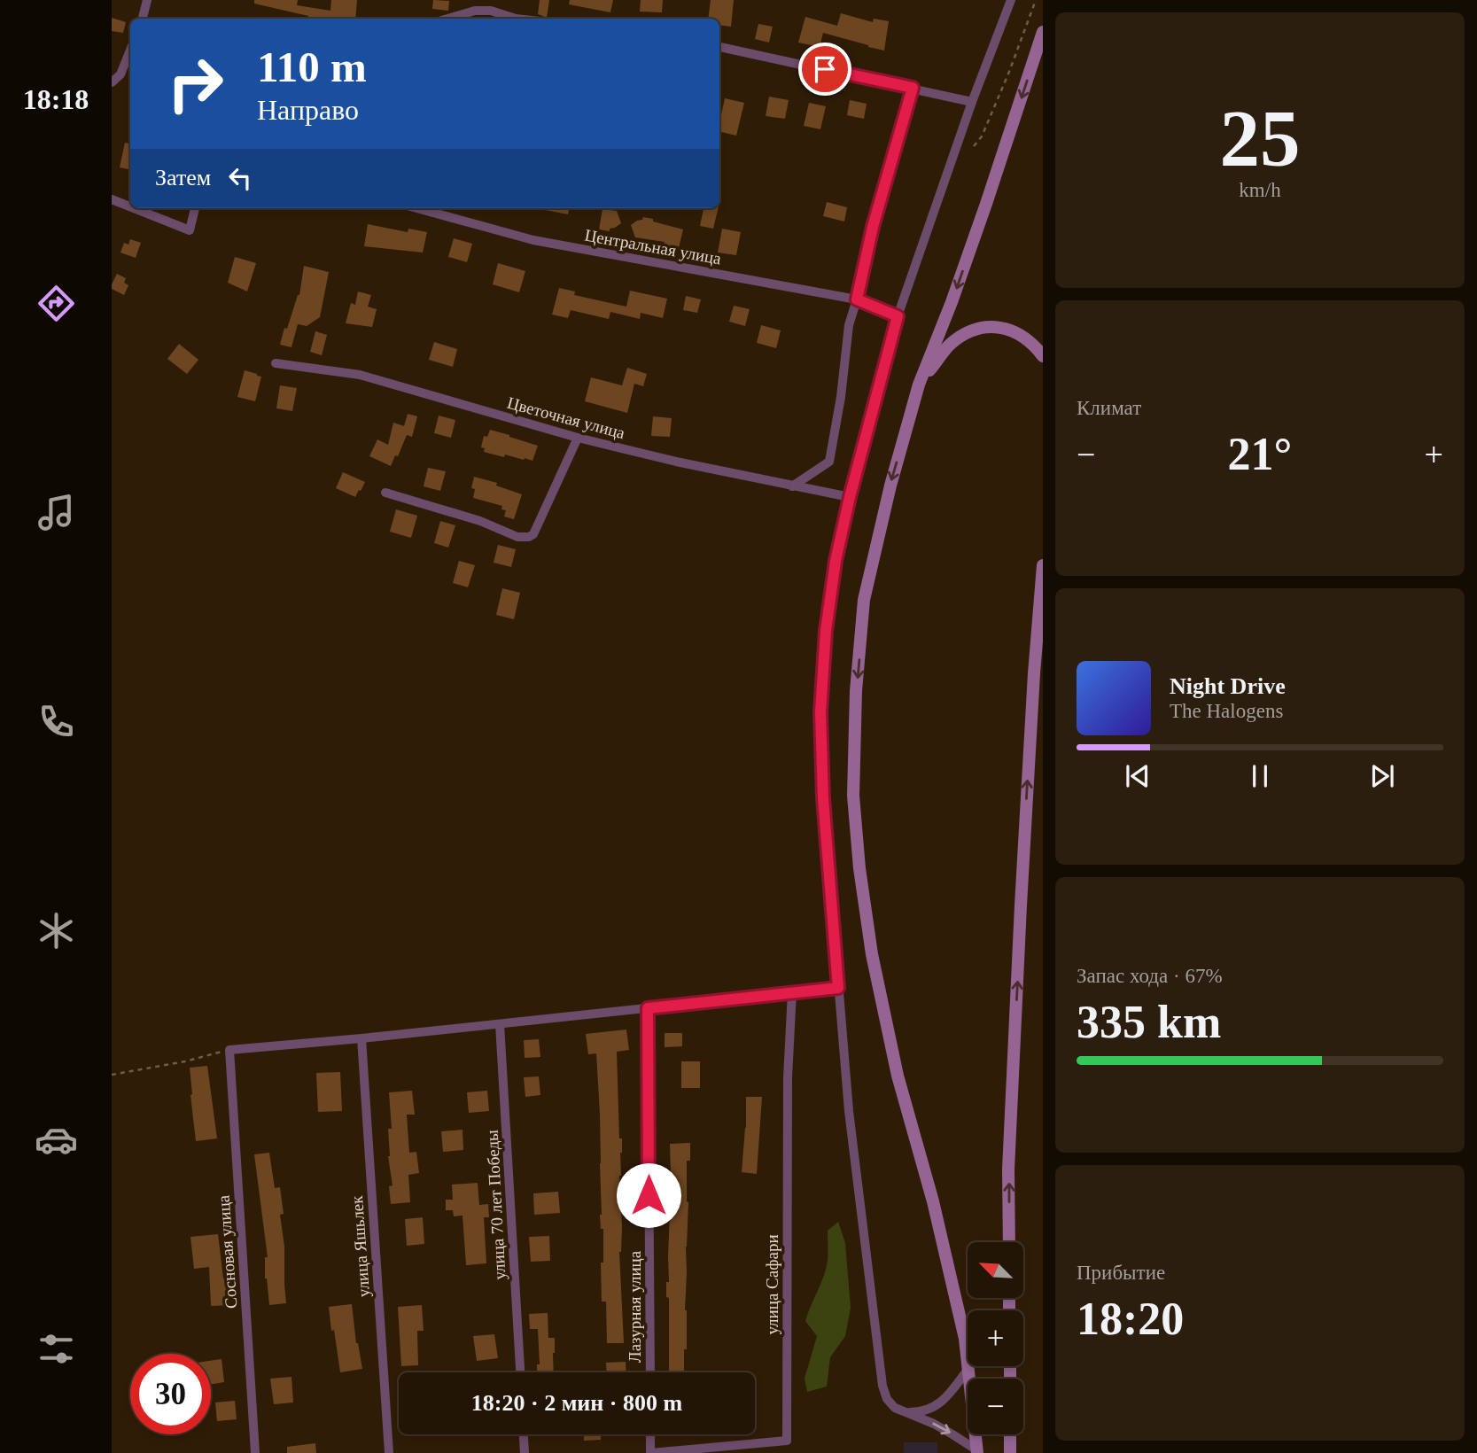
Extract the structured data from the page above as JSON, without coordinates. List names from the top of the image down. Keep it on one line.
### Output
{"streets":{"street":["Центральная улица","Цветочная улица","улица 70 лет Победы","улица Яшьлек","Сосновая улица","улица Сафари","Лазурная улица"]},"north":"top left","page":{"tabs":"18:18","tile":[["25","km/h"],"Климат",["Запас хода · 67%","335 km"],["Прибытие","18:20"]],"turn":["110 m","Направо"],"then":"Затем","heat":["−","21°","+"],"song":["Night Drive","The Halogens"],"map_buttons":["+","−"],"limit":"30","trip":"18:20 · 2 мин · 800 m"}}
